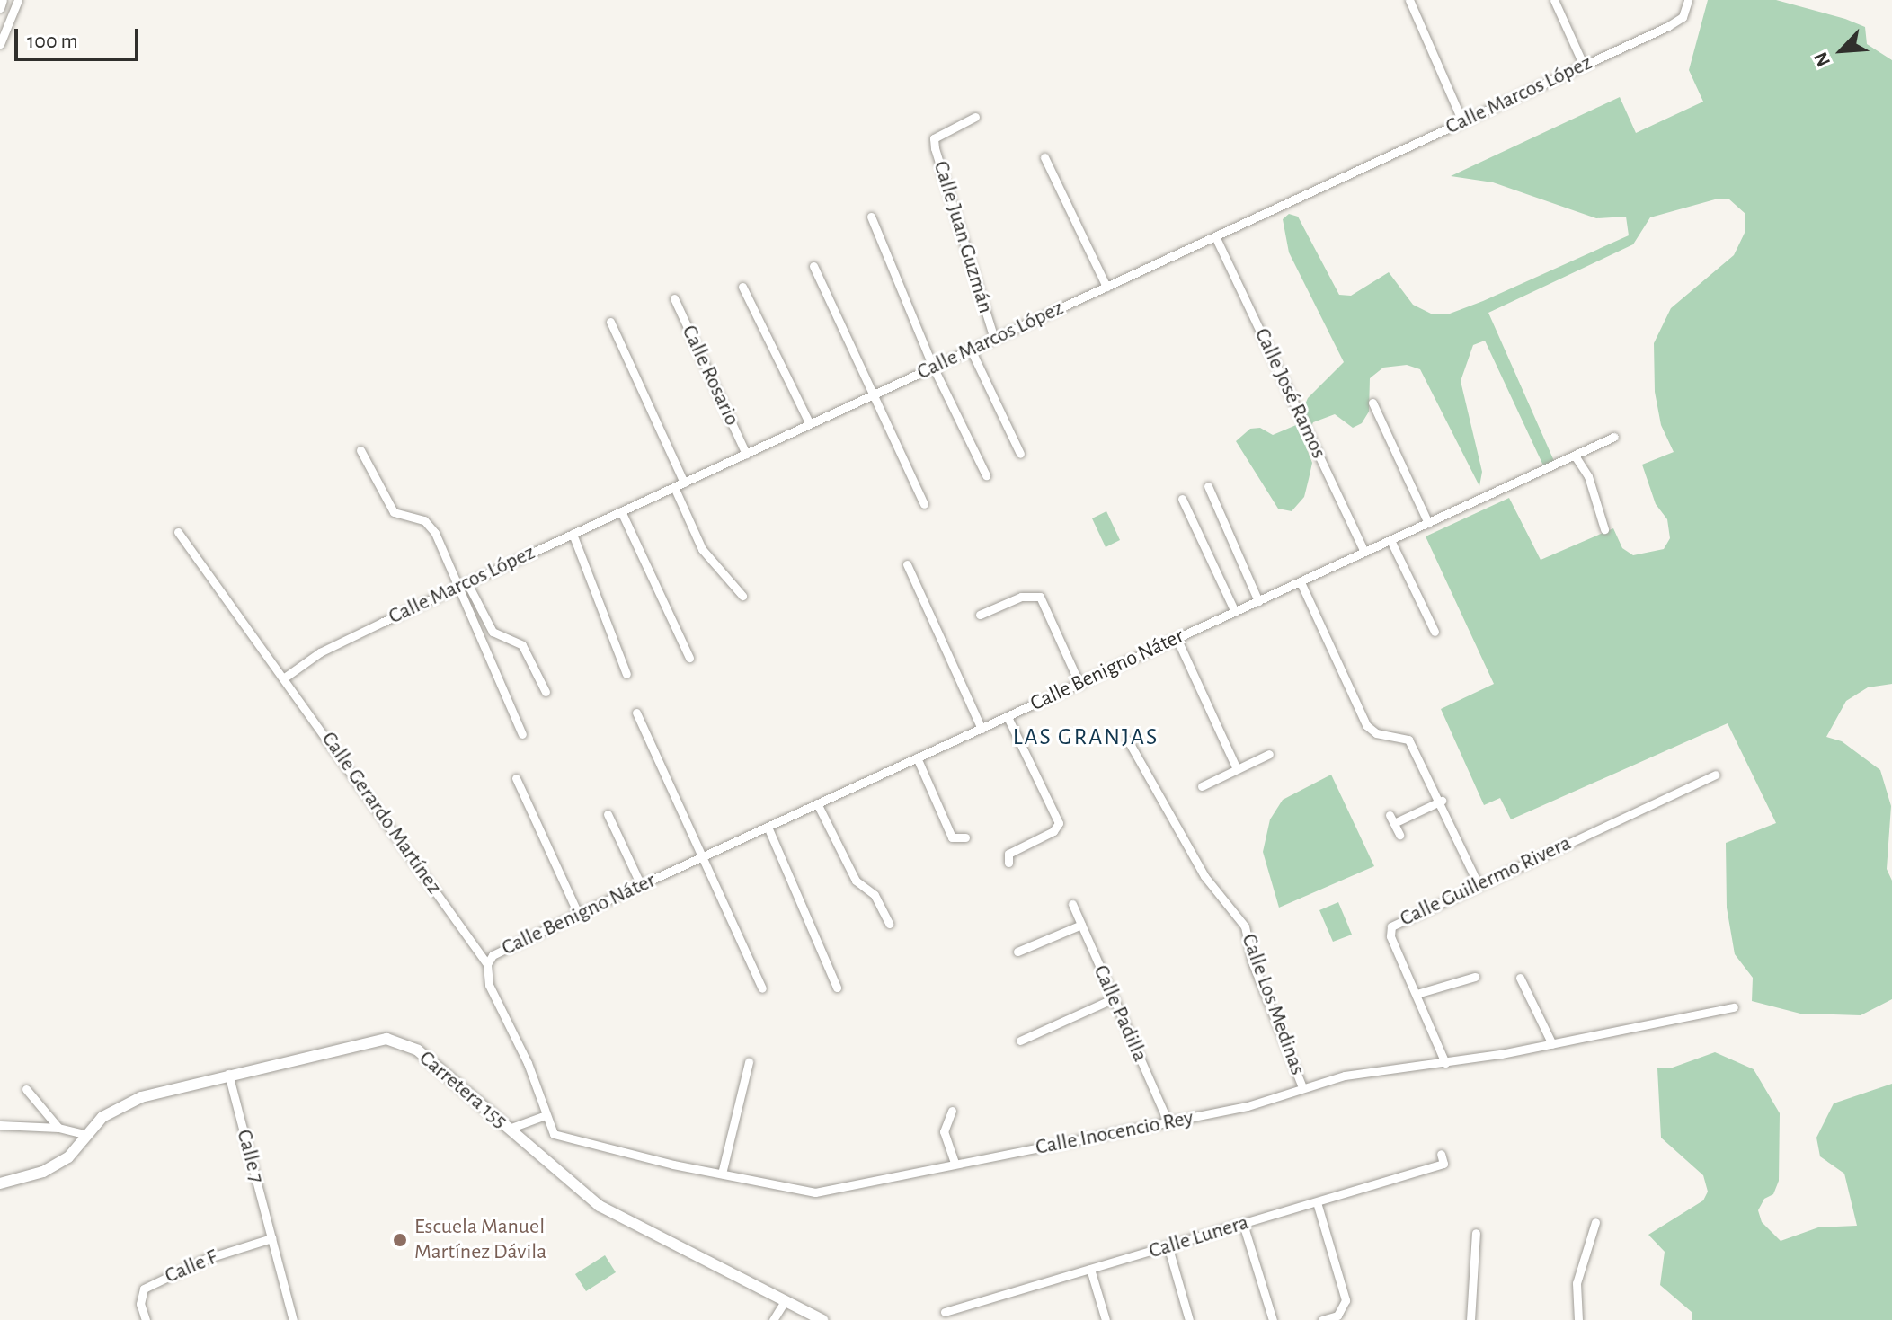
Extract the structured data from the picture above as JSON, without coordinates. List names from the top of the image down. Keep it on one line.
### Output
{"streets":{"street":["Calle Marcos López","Calle Juan Guzmán","Calle Rosario","Calle José Ramos","Calle Benigno Náter","Calle Gerardo Martínez","Calle Guillermo Rivera","Calle Los Medinas","Calle Padilla","Carretera 155","Calle Inocencio Rey","Calle 7","Calle Lunera","Calle F"]},"crossings":[["Calle Marcos López","Calle Juan Guzmán"],["Calle Marcos López","Calle Rosario"],["Calle Marcos López","Calle José Ramos"],["Calle Marcos López","Calle Gerardo Martínez"],["Calle José Ramos","Calle Benigno Náter"],["Calle Benigno Náter","Calle Gerardo Martínez"],["Calle Gerardo Martínez","Calle Inocencio Rey"],["Calle Guillermo Rivera","Calle Inocencio Rey"],["Calle Los Medinas","Calle Inocencio Rey"],["Calle Padilla","Calle Inocencio Rey"],["Carretera 155","Calle 7"],["Calle 7","Calle F"]],"districts":["LAS GRANJAS"],"places":["Escuela Manuel Martínez Dávila"],"scale_bar":"100 m","north":"bottom left"}
